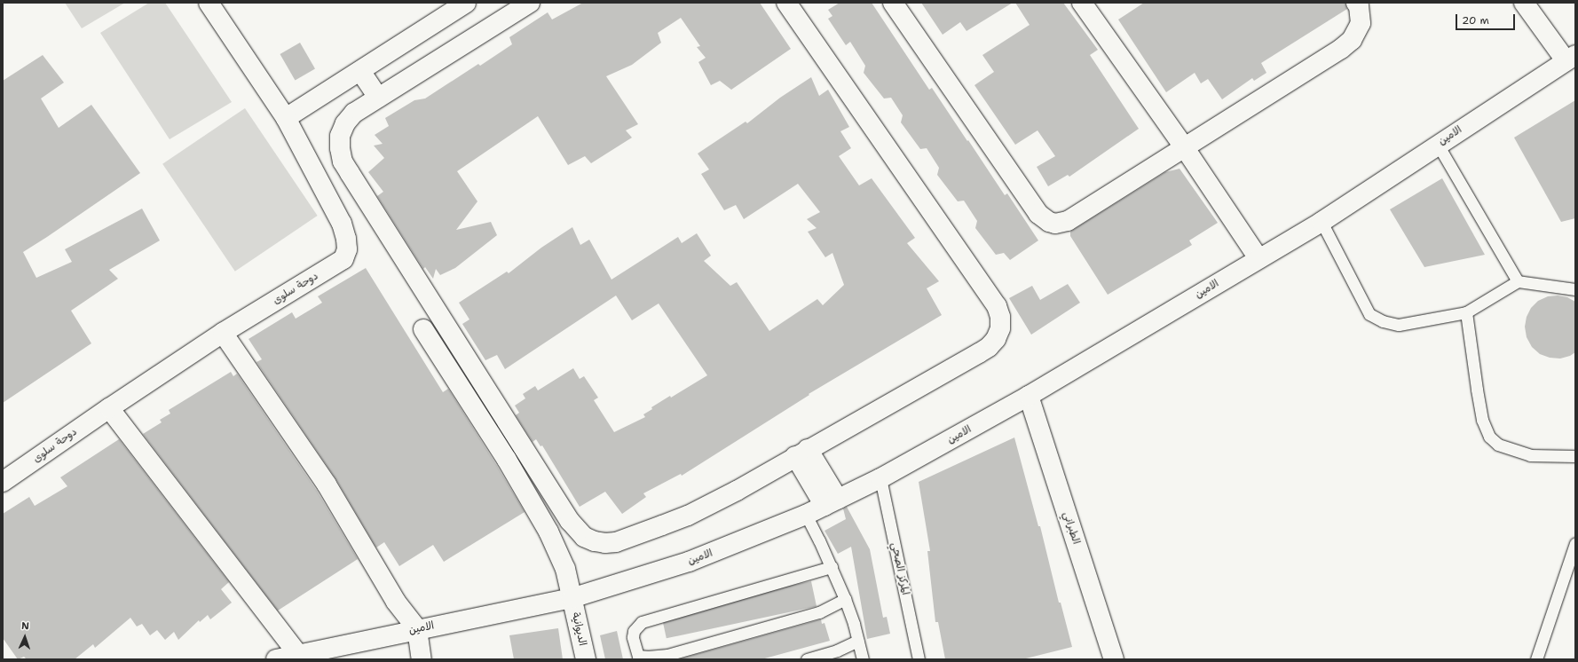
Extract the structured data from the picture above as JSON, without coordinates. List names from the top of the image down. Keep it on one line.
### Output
{"streets":{"street":["الامين","دوحة سلوى","الطبراني","الديوانية"],"lane":["المركز الصحي"]},"crossings":[["الامين","الطبراني"],["الامين","المركز الصحي"],["الامين","الديوانية"]],"scale_bar":"20 m","north":"top"}
